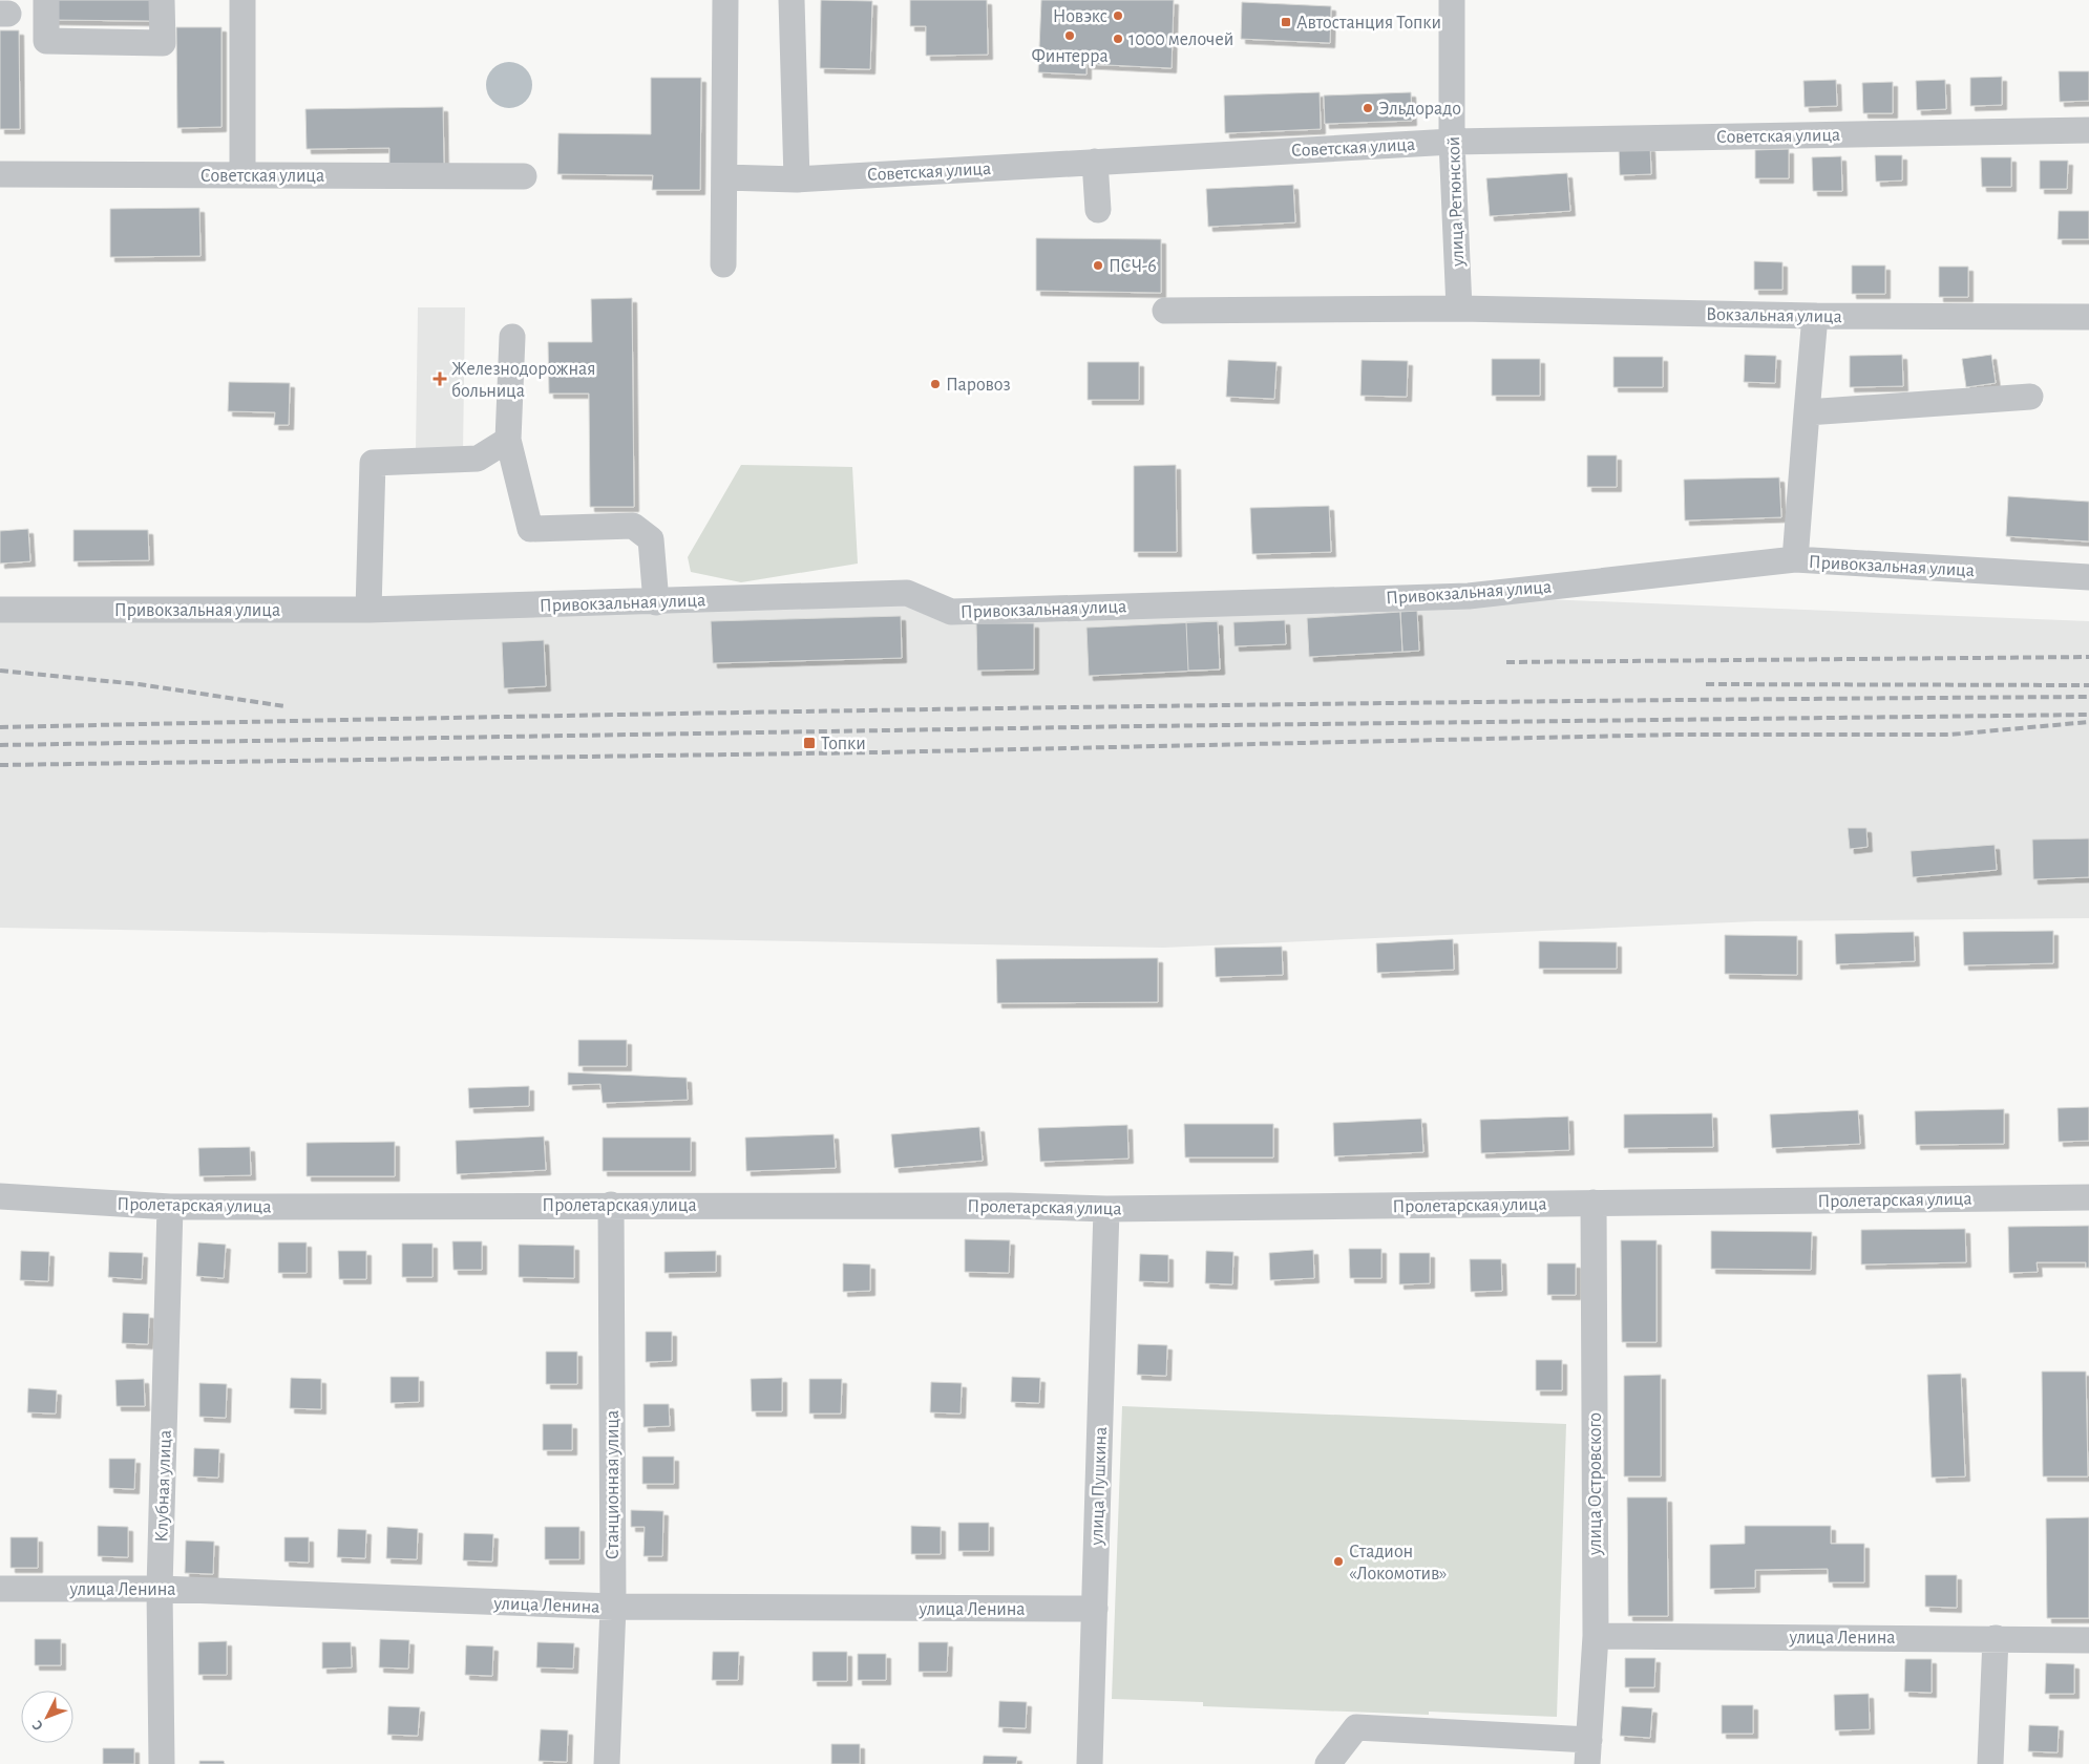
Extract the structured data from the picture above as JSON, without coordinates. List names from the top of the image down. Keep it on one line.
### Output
{"streets":{"street":["Советская улица","улица Ретюнской","Вокзальная улица","Привокзальная улица","Пролетарская улица","улица Островского","Станционная улица","Клубная улица","улица Пушкина","улица Ленина"]},"crossings":[["Советская улица","улица Ретюнской"],["улица Ретюнской","Вокзальная улица"],["Пролетарская улица","улица Островского"],["Пролетарская улица","Станционная улица"],["Пролетарская улица","Клубная улица"],["Пролетарская улица","улица Пушкина"],["улица Островского","улица Ленина"],["Станционная улица","улица Ленина"],["Клубная улица","улица Ленина"],["улица Пушкина","улица Ленина"]],"places":{"other":["Новэкс","Финтерра","1000 мелочей","Эльдорадо","ПСЧ-6","Паровоз","Стадион «Локомотив»"],"transit":["Автостанция Топки","Топки"],"health":["Железнодорожная больница"]},"north":"bottom left"}
